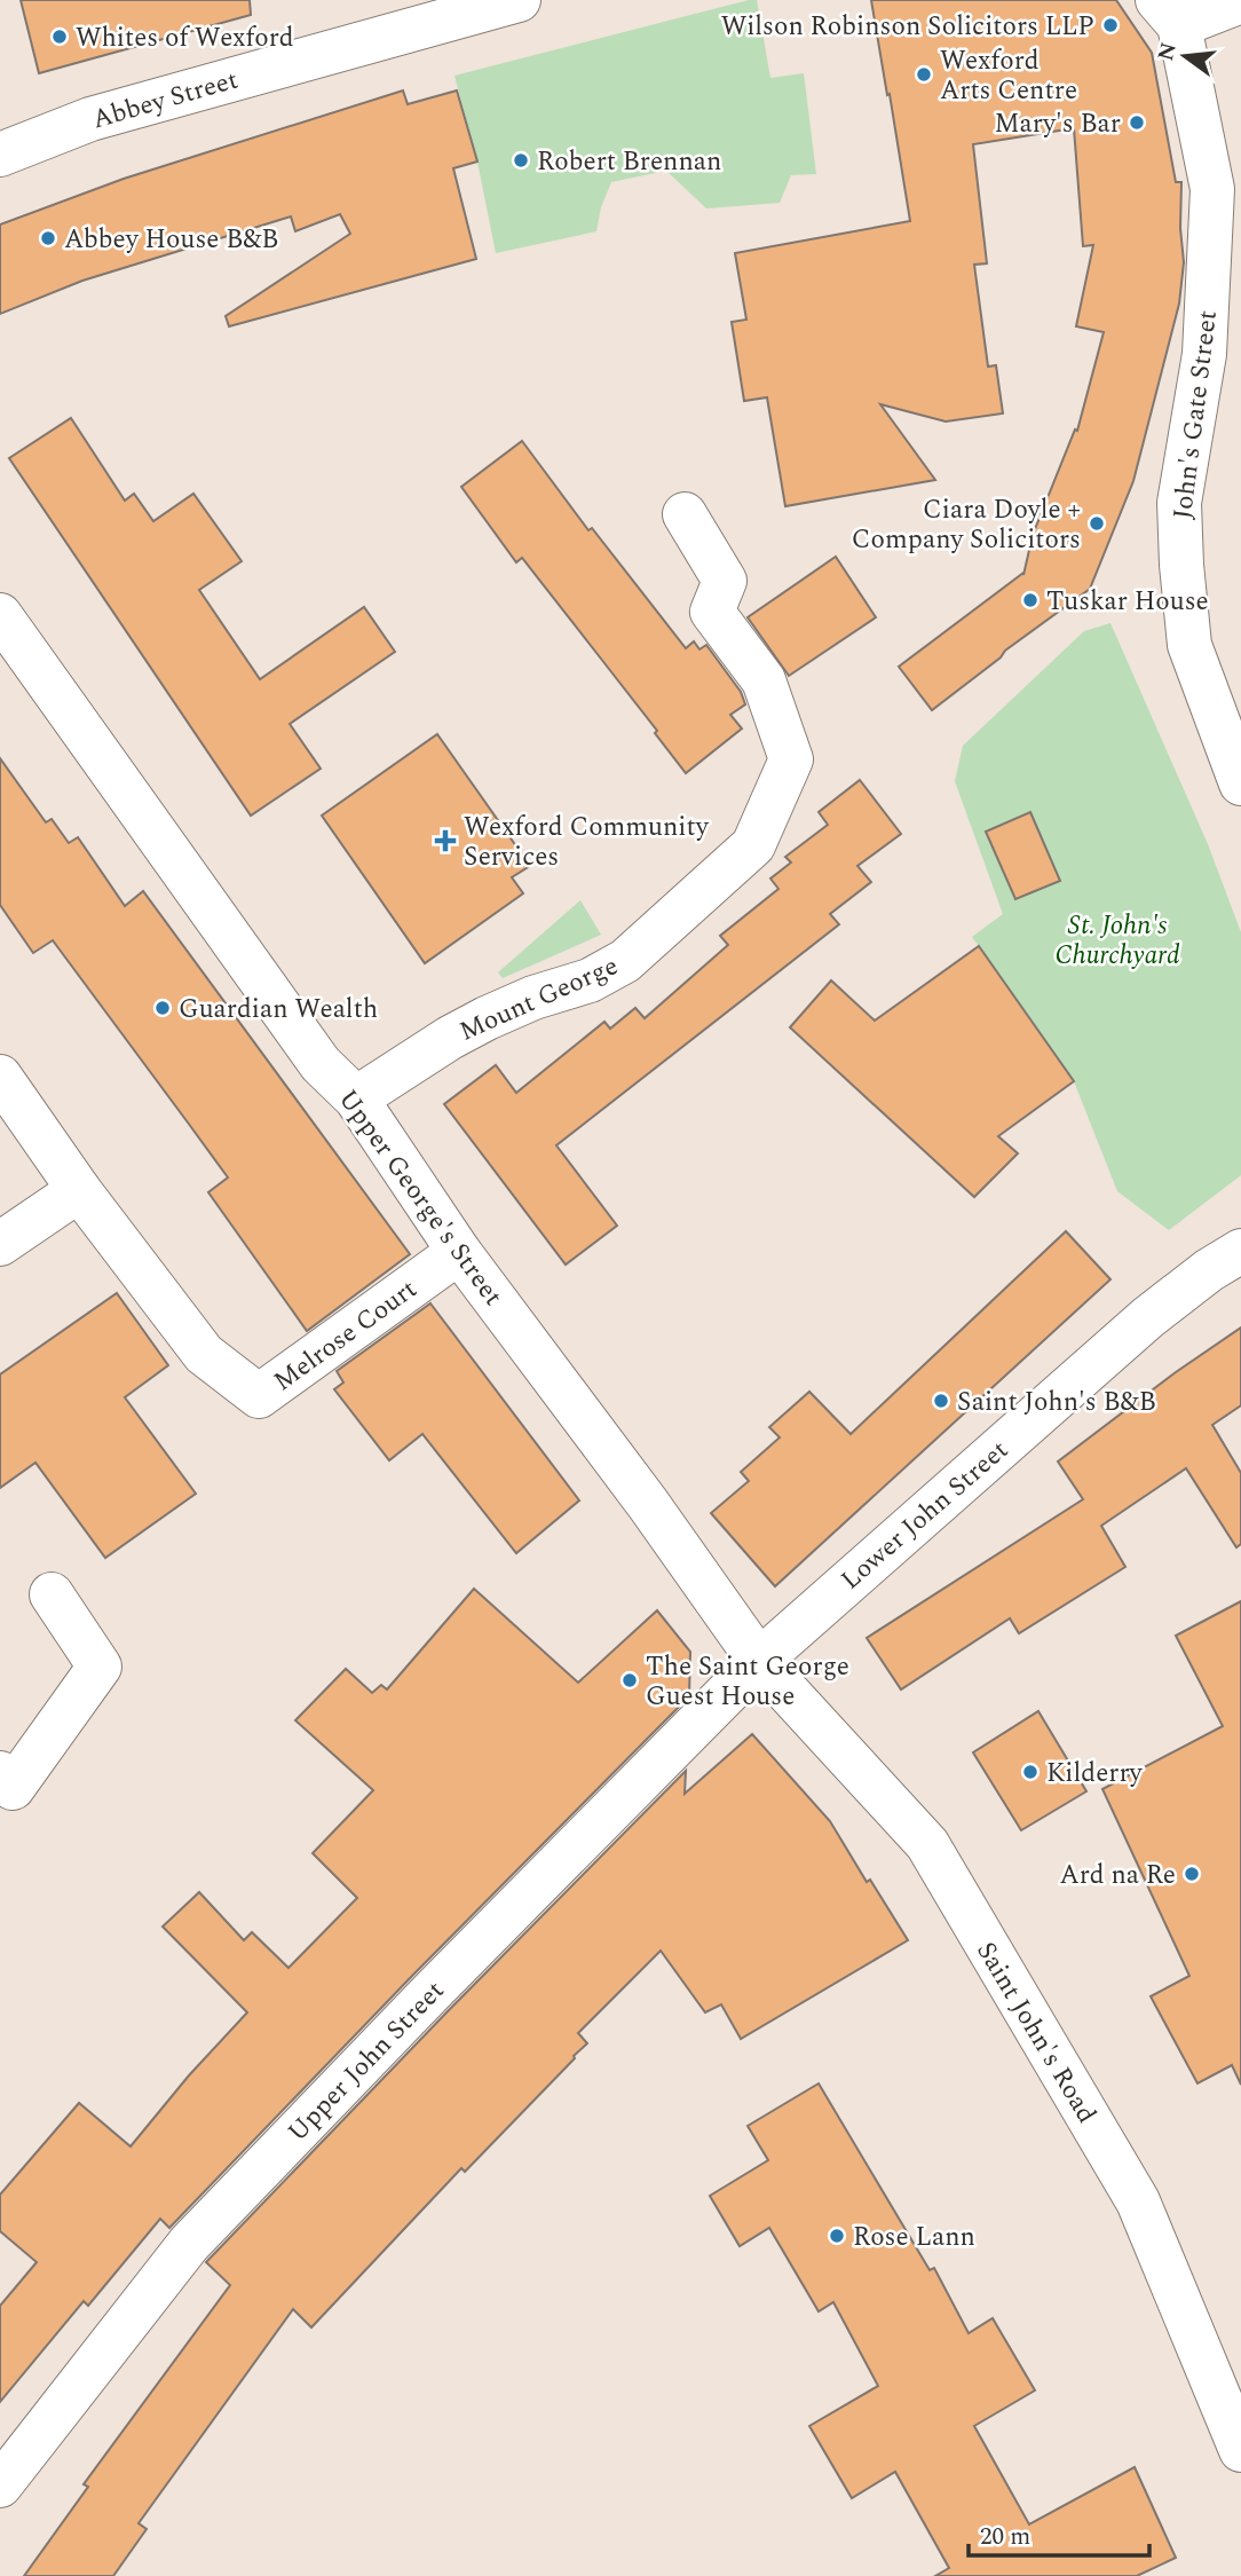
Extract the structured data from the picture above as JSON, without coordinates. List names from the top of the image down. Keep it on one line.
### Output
{"streets":{"street":["Abbey Street","John's Gate Street","Mount George","Upper George's Street","Melrose Court","Lower John Street","Saint John's Road","Upper John Street"]},"crossings":[["Mount George","Upper George's Street"],["Upper George's Street","Melrose Court"],["Upper George's Street","Lower John Street"],["Upper George's Street","Saint John's Road"],["Upper George's Street","Upper John Street"],["Lower John Street","Saint John's Road"],["Lower John Street","Upper John Street"],["Saint John's Road","Upper John Street"]],"parks":["St. John's Churchyard"],"places":{"other":["Wilson Robinson Solicitors LLP","Whites of Wexford","Wexford Arts Centre","Mary's Bar","Robert Brennan","Abbey House B&B","Ciara Doyle + Company Solicitors","Tuskar House","Guardian Wealth","Saint John's B&B","The Saint George Guest House","Kilderry","Ard na Re","Rose Lann"],"health":["Wexford Community Services"]},"scale_bar":"20 m","north":"left"}
